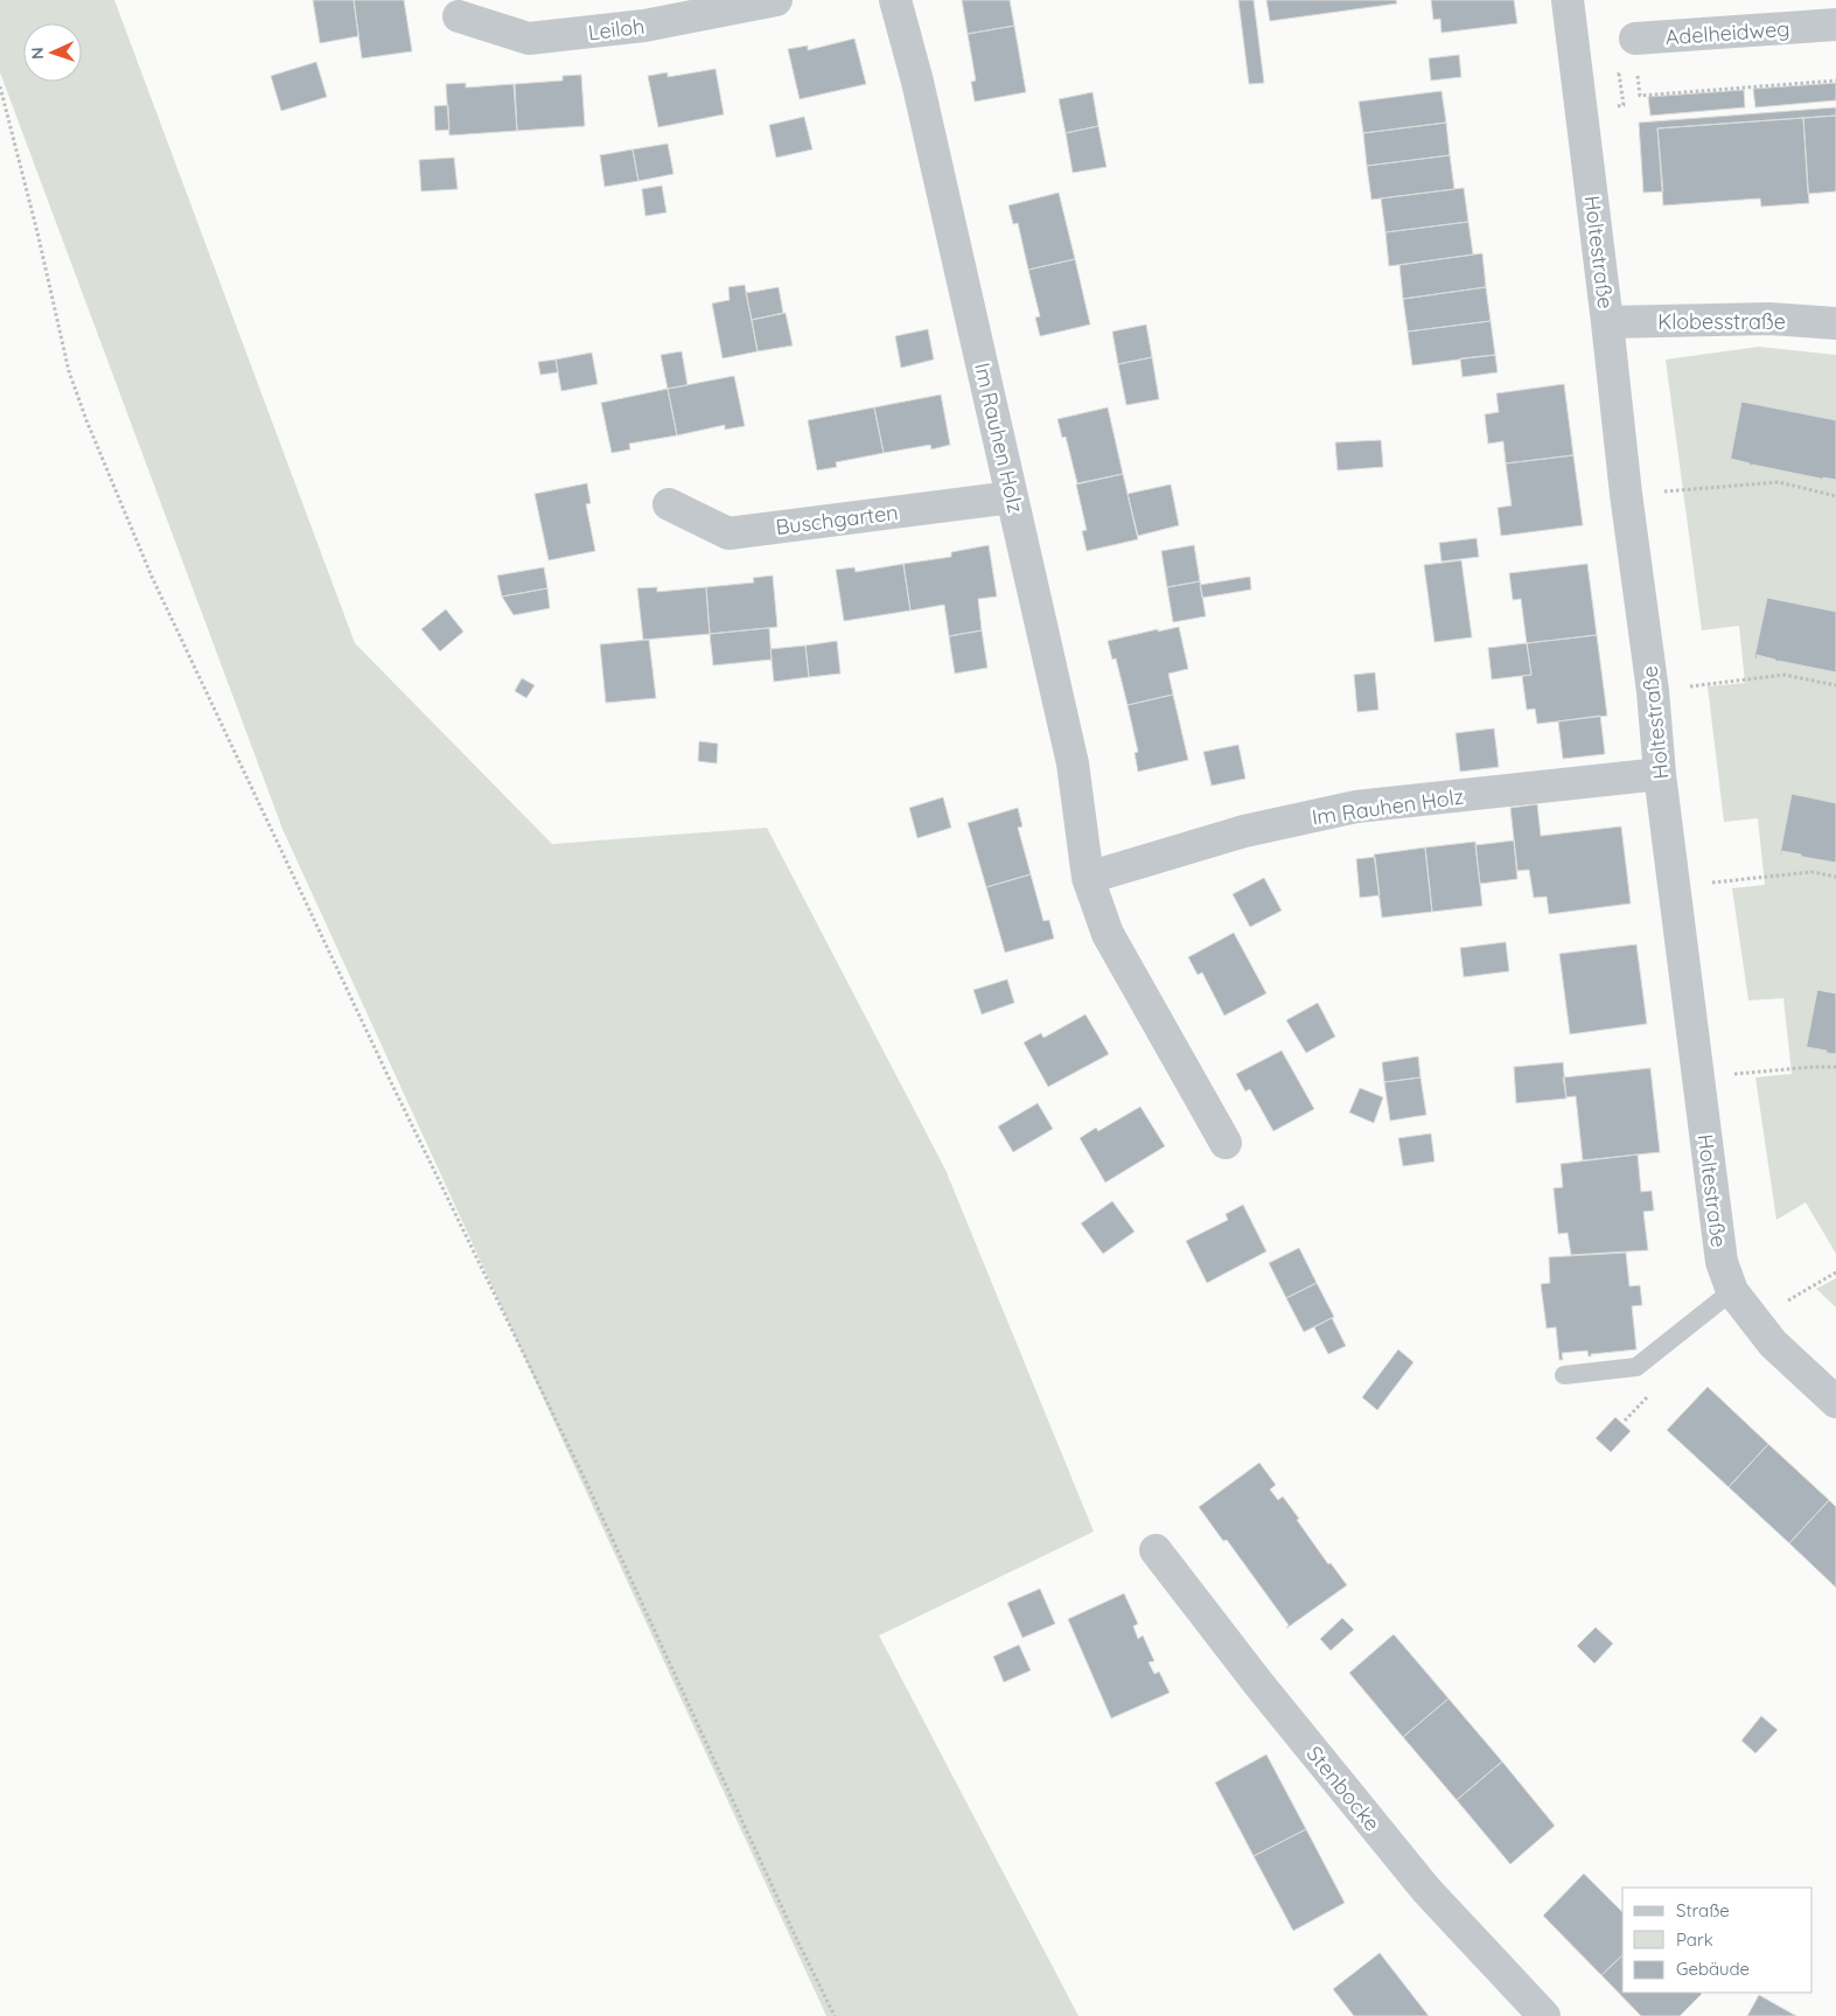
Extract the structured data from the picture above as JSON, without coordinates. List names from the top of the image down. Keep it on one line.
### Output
{"streets":{"street":["Leiloh","Adelheidweg","Holtestraße","Klobesstraße","Im Rauhen Holz","Buschgarten","Stenbocke"]},"crossings":[["Holtestraße","Klobesstraße"],["Holtestraße","Im Rauhen Holz"],["Im Rauhen Holz","Buschgarten"]],"legend":["Straße","Park","Gebäude"],"north":"left"}
